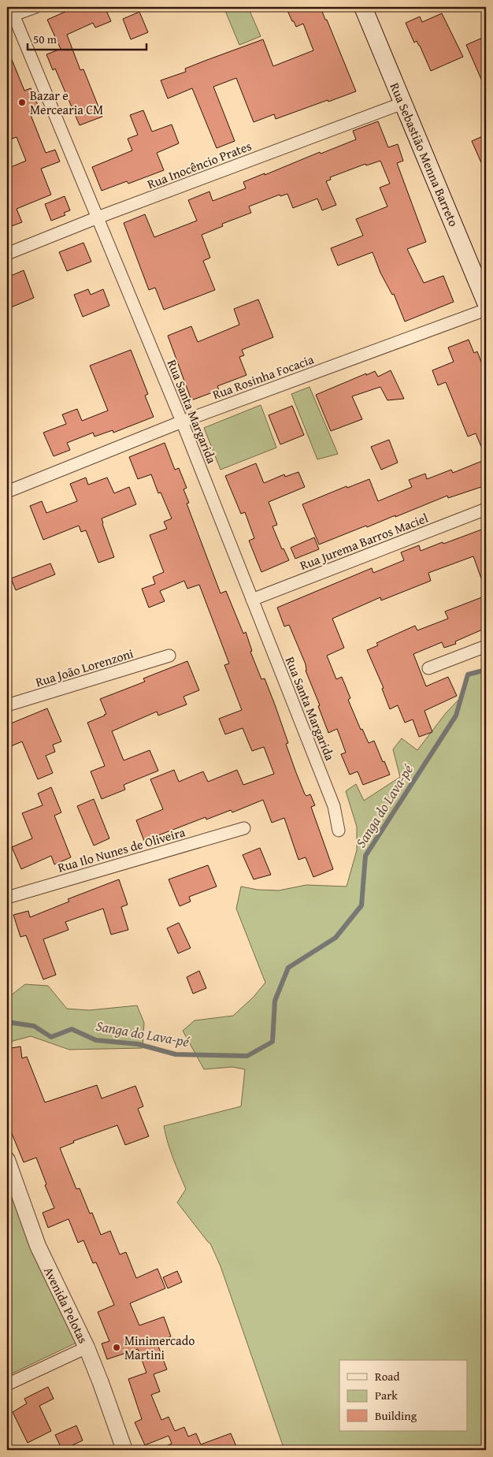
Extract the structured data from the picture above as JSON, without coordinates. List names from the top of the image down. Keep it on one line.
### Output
{"streets":{"main road":["Rua Sebastião Menna Barreto"],"street":["Rua Inocêncio Prates","Rua Rosinha Focacia","Rua Santa Margarida","Rua Jurema Barros Maciel","Rua João Lorenzoni","Rua Ilo Nunes de Oliveira","Avenida Pelotas"]},"crossings":[["Rua Sebastião Menna Barreto","Rua Inocêncio Prates"],["Rua Inocêncio Prates","Rua Santa Margarida"],["Rua Rosinha Focacia","Rua Santa Margarida"],["Rua Santa Margarida","Rua Jurema Barros Maciel"]],"water":["Sanga do Lava-pé"],"places":["Bazar e Mercearia CM","Minimercado Martini"],"legend":["Road","Park","Building"],"scale_bar":"50 m"}
